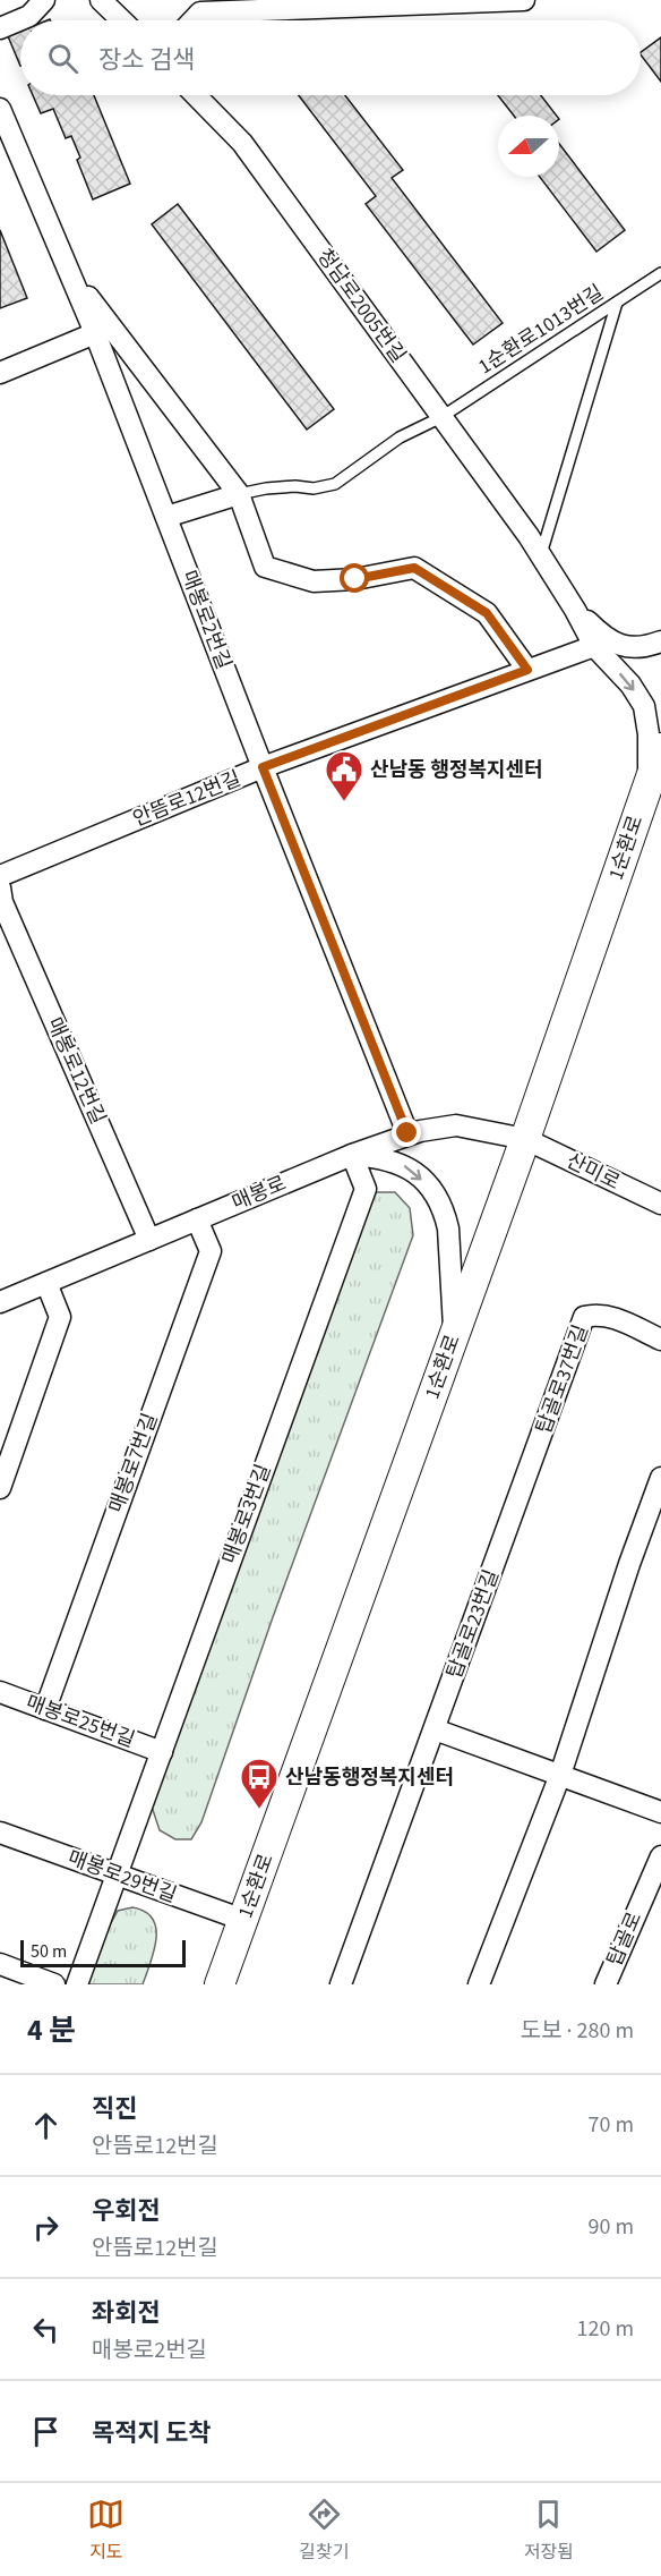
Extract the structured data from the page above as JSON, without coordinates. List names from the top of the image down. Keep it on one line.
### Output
{"streets":{"main road":["1순환로"],"street":["청남로2005번길","매봉로2번길","안뜸로12번길","매봉로12번길","산미로","매봉로","탑골로37번길","매봉로7번길","매봉로3번길","탑골로23번길","매봉로25번길","매봉로29번길","탑골로"],"lane":["1순환로1013번길"]},"crossings":[["청남로2005번길","1순환로1013번길"],["매봉로2번길","안뜸로12번길"],["매봉로2번길","매봉로"],["1순환로","산미로"],["1순환로","매봉로"],["1순환로","매봉로29번길"],["매봉로12번길","매봉로"],["산미로","매봉로"],["매봉로","매봉로7번길"],["매봉로","매봉로3번길"],["탑골로37번길","탑골로23번길"],["매봉로7번길","매봉로25번길"],["매봉로3번길","매봉로25번길"],["매봉로3번길","매봉로29번길"]],"places":{"public building":["산남동 행정복지센터"],"bus stop":["산남동행정복지센터"]},"scale_bar":"50 m","north":"left","page":{"search":"장소 검색","scale":"50 m","heading":["4 분","도보 · 280 m"],"list":[["직진","안뜸로12번길","70 m"],["우회전","안뜸로12번길","90 m"],["좌회전","매봉로2번길","120 m"],"목적지 도착"],"nav":["지도","길찾기","저장됨"]}}
